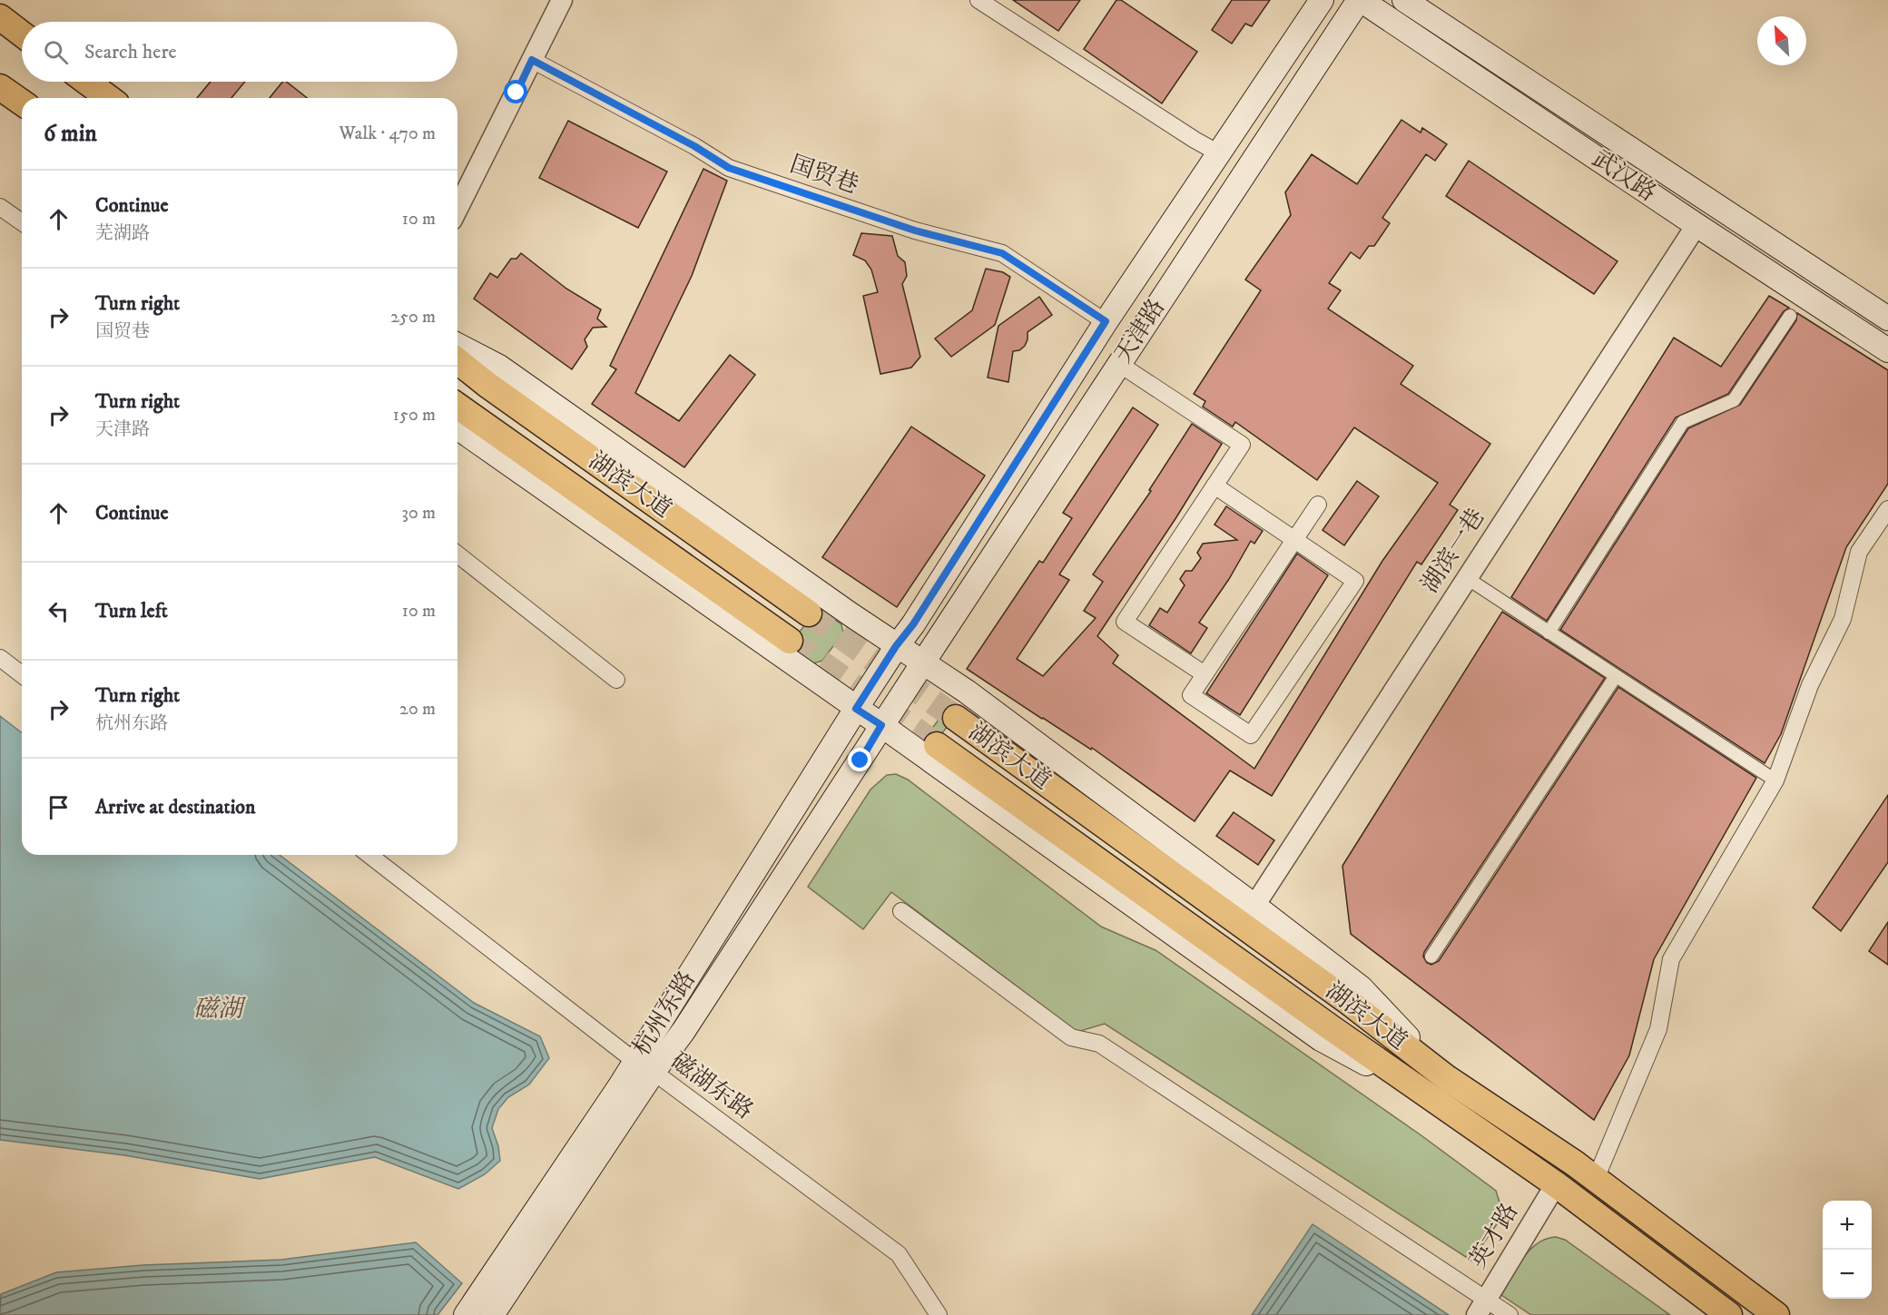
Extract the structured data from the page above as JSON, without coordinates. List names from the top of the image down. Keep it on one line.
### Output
{"streets":{"main road":["武汉路","天津路","湖滨大道","杭州东路"],"street":["国贸巷","湖滨一巷","磁湖东路","英才路"]},"crossings":[["国贸巷","天津路"],["武汉路","天津路"],["武汉路","湖滨一巷"],["天津路","杭州东路"],["湖滨大道","英才路"],["杭州东路","磁湖东路"]],"water":["磁湖"],"north":"top left","page":{"search":"Search here","heading":["6 min","Walk · 470 m"],"list":[["Continue","芜湖路","10 m"],["Turn right","国贸巷","250 m"],["Turn right","天津路","150 m"],["Continue","30 m"],["Turn left","10 m"],["Turn right","杭州东路","20 m"],"Arrive at destination"],"map_buttons":["+","−"]}}
